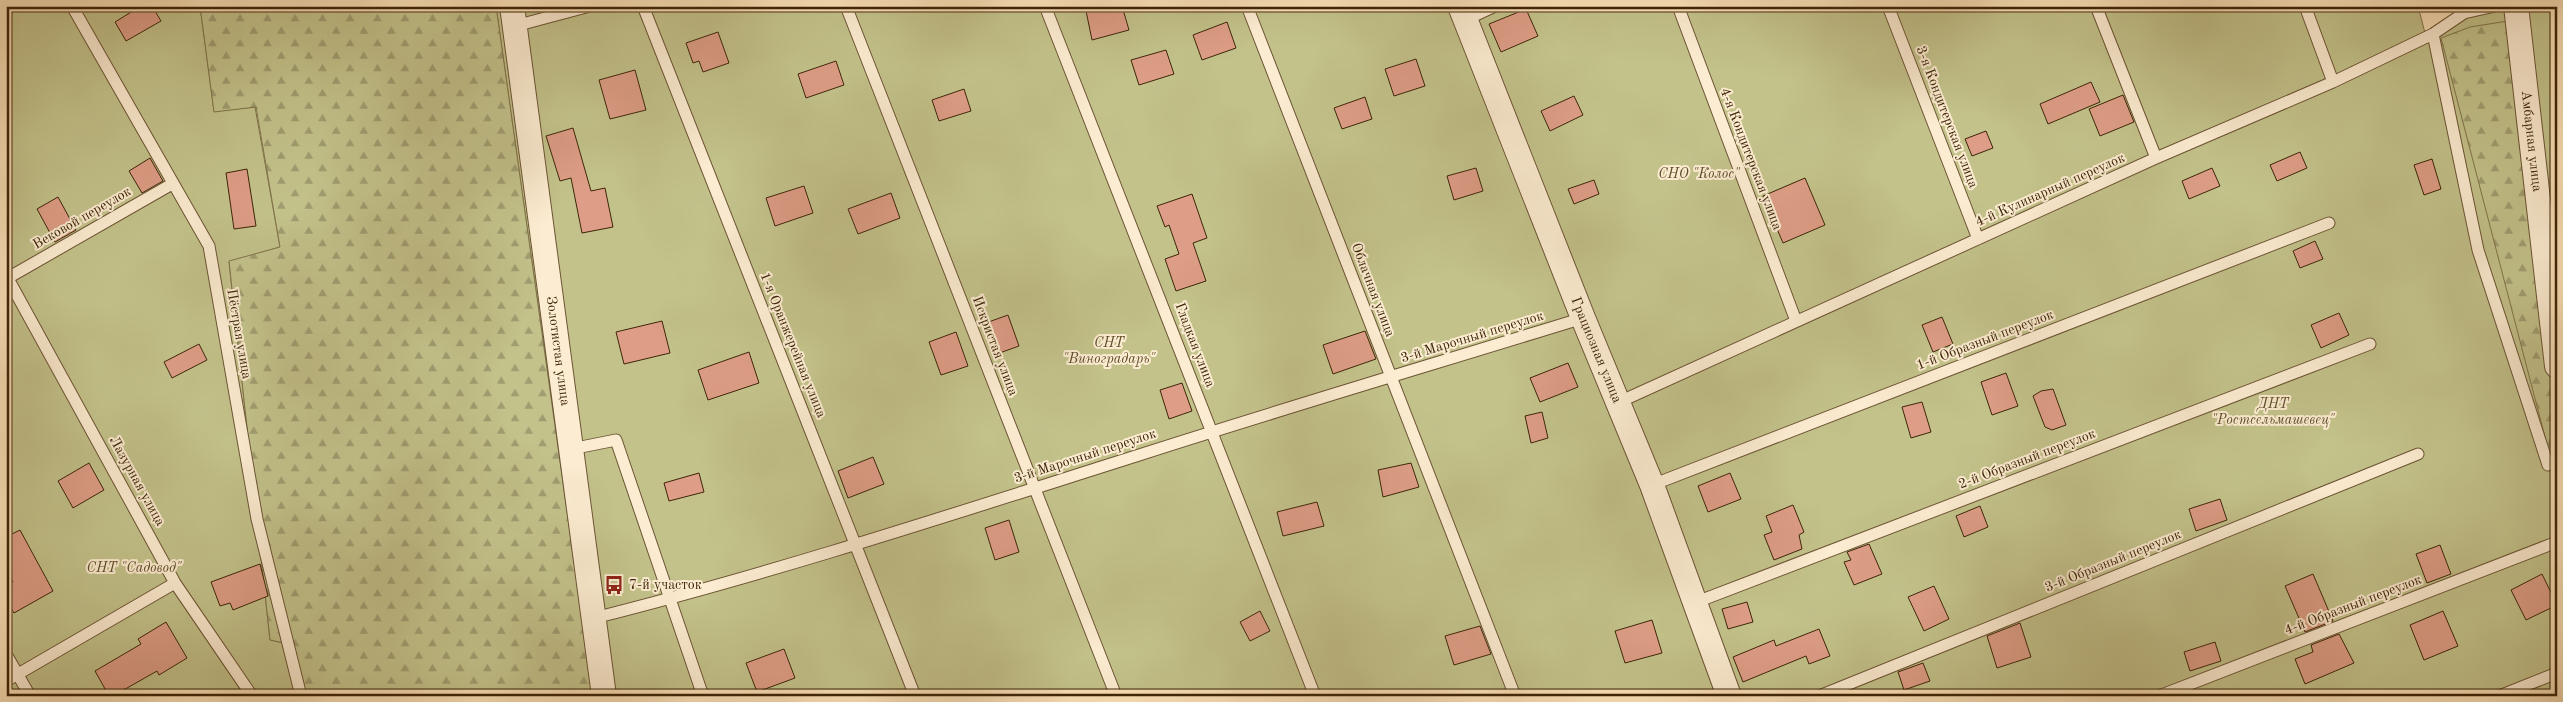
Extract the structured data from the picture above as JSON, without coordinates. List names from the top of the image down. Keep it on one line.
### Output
{"streets":{"street":["Амбарная улица","Грациозная улица","Золотистая улица"],"lane":["3-я Кондитерская улица","4-я Кондитерская улица","4-й Кулинарный переулок","Вековой переулок","Облачная улица","Пёстрая улица","3-й Марочный переулок","1-й Образный переулок","1-я Оранжерейная улица","Гладкая улица","Искристая улица","2-й Образный переулок","Лазурная улица","3-й Образный переулок","4-й Образный переулок"]},"crossings":[["3-я Кондитерская улица","4-й Кулинарный переулок"],["4-я Кондитерская улица","4-й Кулинарный переулок"],["4-й Кулинарный переулок","Грациозная улица"],["Вековой переулок","Пёстрая улица"],["Вековой переулок","Лазурная улица"],["Облачная улица","3-й Марочный переулок"],["3-й Марочный переулок","1-я Оранжерейная улица"],["3-й Марочный переулок","Гладкая улица"],["3-й Марочный переулок","Искристая улица"],["3-й Марочный переулок","Грациозная улица"],["3-й Марочный переулок","Золотистая улица"],["1-й Образный переулок","Грациозная улица"],["Грациозная улица","2-й Образный переулок"]],"parks":["СНО \"Колос\"","СНТ \"Виноградарь\"","ДНТ \"Ростсельмашевец\"","СНТ \"Садовод\""],"places":{"bus stop":["7-й участок"]}}
